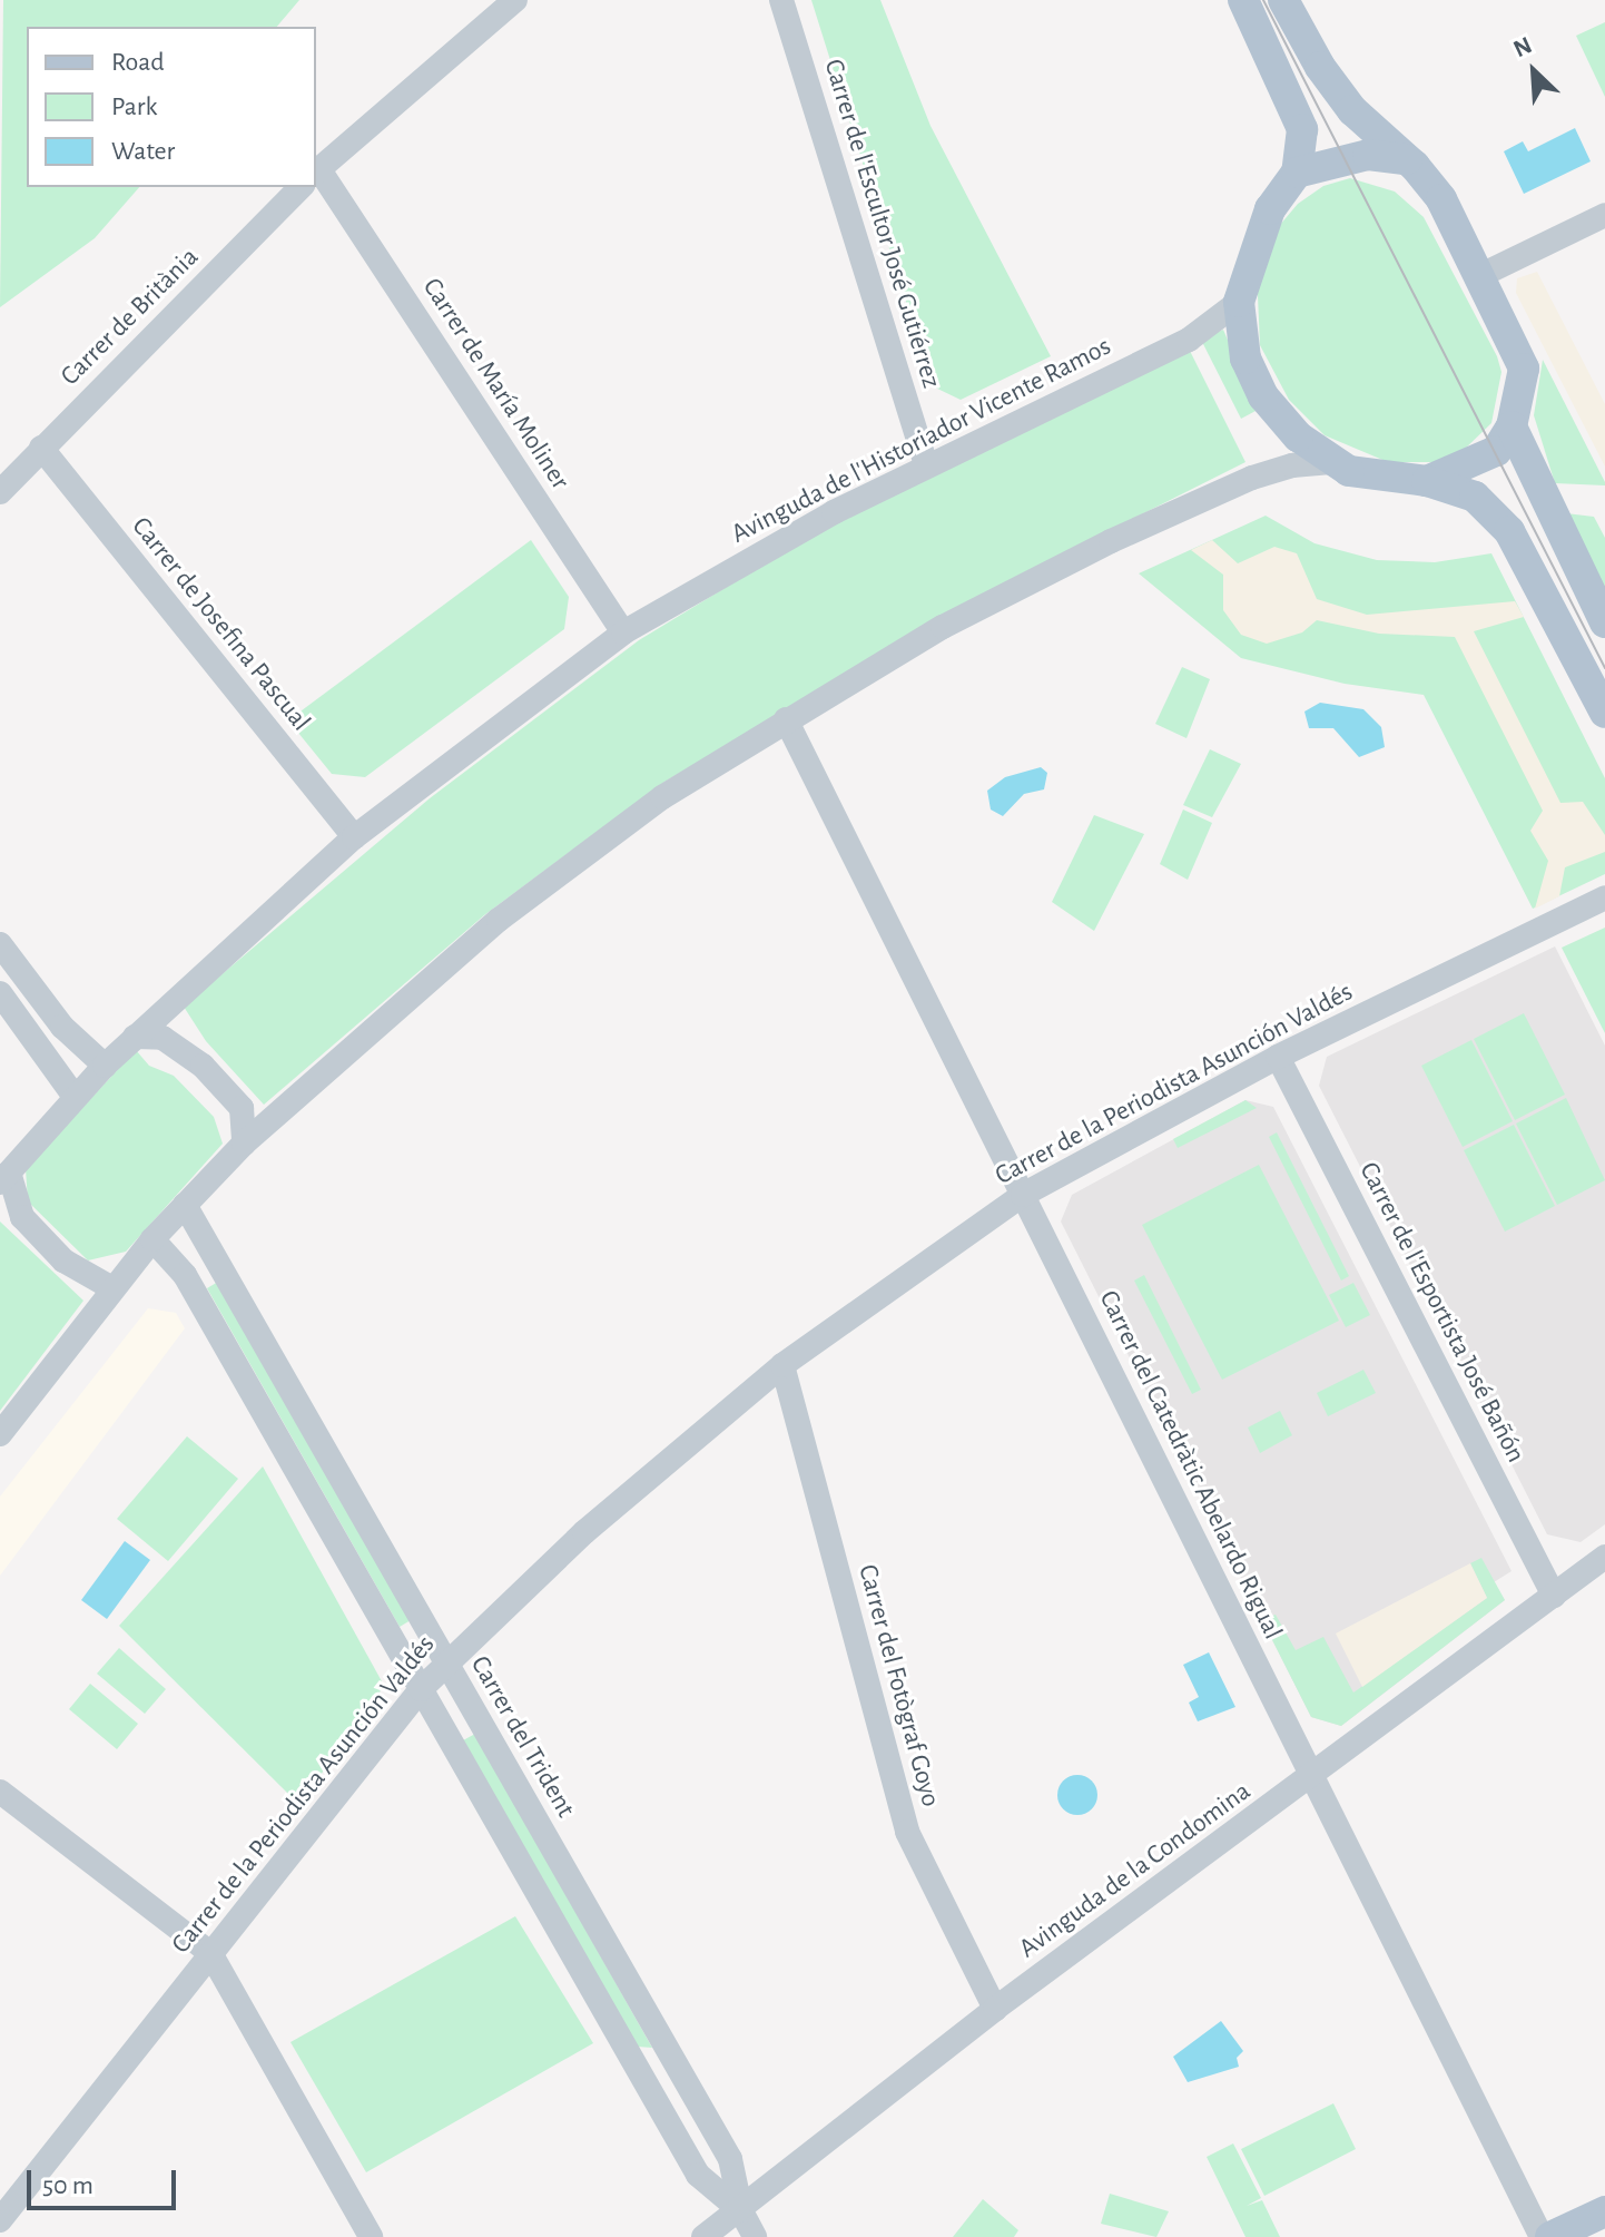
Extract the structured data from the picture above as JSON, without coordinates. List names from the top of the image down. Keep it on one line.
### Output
{"streets":{"street":["Carrer de l'Escultor José Gutiérrez","Carrer de Britània","Carrer de María Moliner","Avinguda de l'Historiador Vicente Ramos","Carrer de Josefina Pascual","Carrer de la Periodista Asunción Valdés","Carrer de l'Esportista José Bañón","Carrer del Catedràtic Abelardo Rigual","Carrer del Fotògraf Goyo","Carrer del Trident","Avinguda de la Condomina"]},"crossings":[["Carrer de l'Escultor José Gutiérrez","Avinguda de l'Historiador Vicente Ramos"],["Carrer de Britània","Carrer de Josefina Pascual"],["Carrer de María Moliner","Avinguda de l'Historiador Vicente Ramos"],["Avinguda de l'Historiador Vicente Ramos","Carrer de Josefina Pascual"],["Carrer de la Periodista Asunción Valdés","Carrer de l'Esportista José Bañón"],["Carrer de la Periodista Asunción Valdés","Carrer del Catedràtic Abelardo Rigual"],["Carrer de la Periodista Asunción Valdés","Carrer del Fotògraf Goyo"],["Carrer de la Periodista Asunción Valdés","Carrer del Trident"],["Carrer de l'Esportista José Bañón","Avinguda de la Condomina"],["Carrer del Catedràtic Abelardo Rigual","Avinguda de la Condomina"],["Carrer del Fotògraf Goyo","Avinguda de la Condomina"],["Carrer del Trident","Avinguda de la Condomina"]],"legend":["Road","Park","Water"],"scale_bar":"50 m","north":"top left"}
